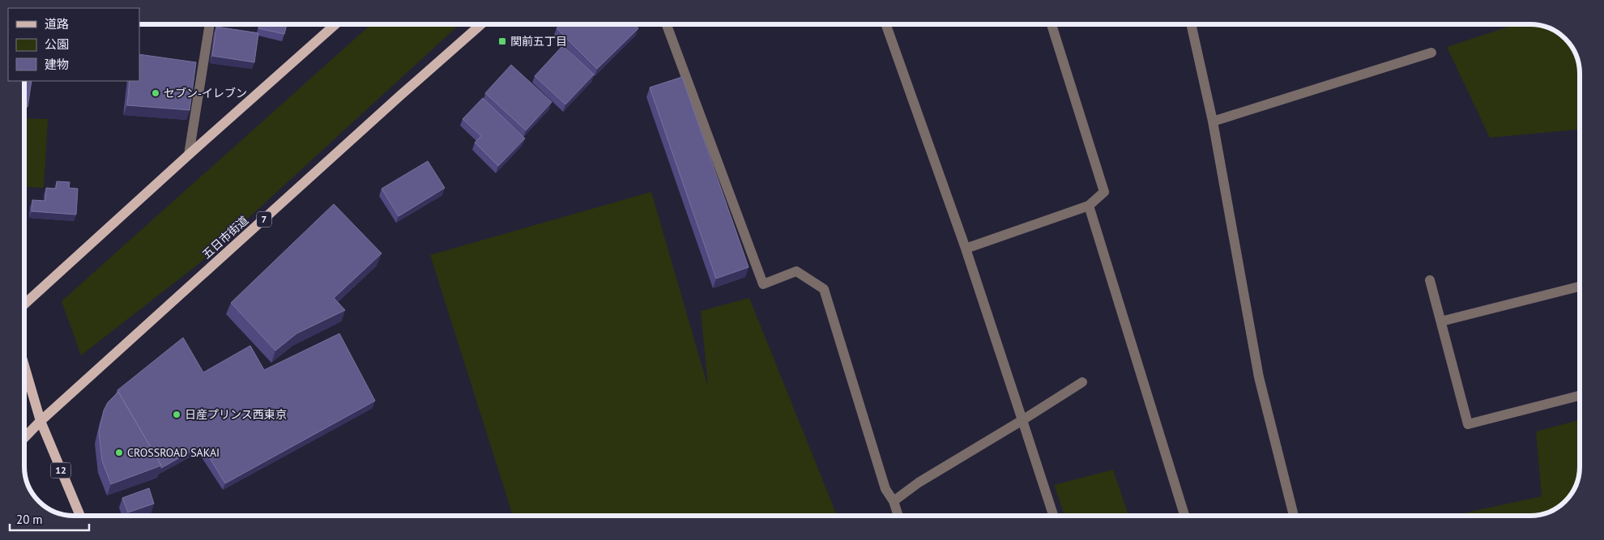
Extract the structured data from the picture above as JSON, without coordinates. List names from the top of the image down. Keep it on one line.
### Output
{"streets":{"main road":["7","五日市街道","12"]},"crossings":[["五日市街道","12"]],"places":{"transit":["関前五丁目"],"other":["セブン-イレブン","日産プリンス西東京","CROSSROAD SAKAI"]},"legend":["道路","公園","建物"],"scale_bar":"20 m"}
